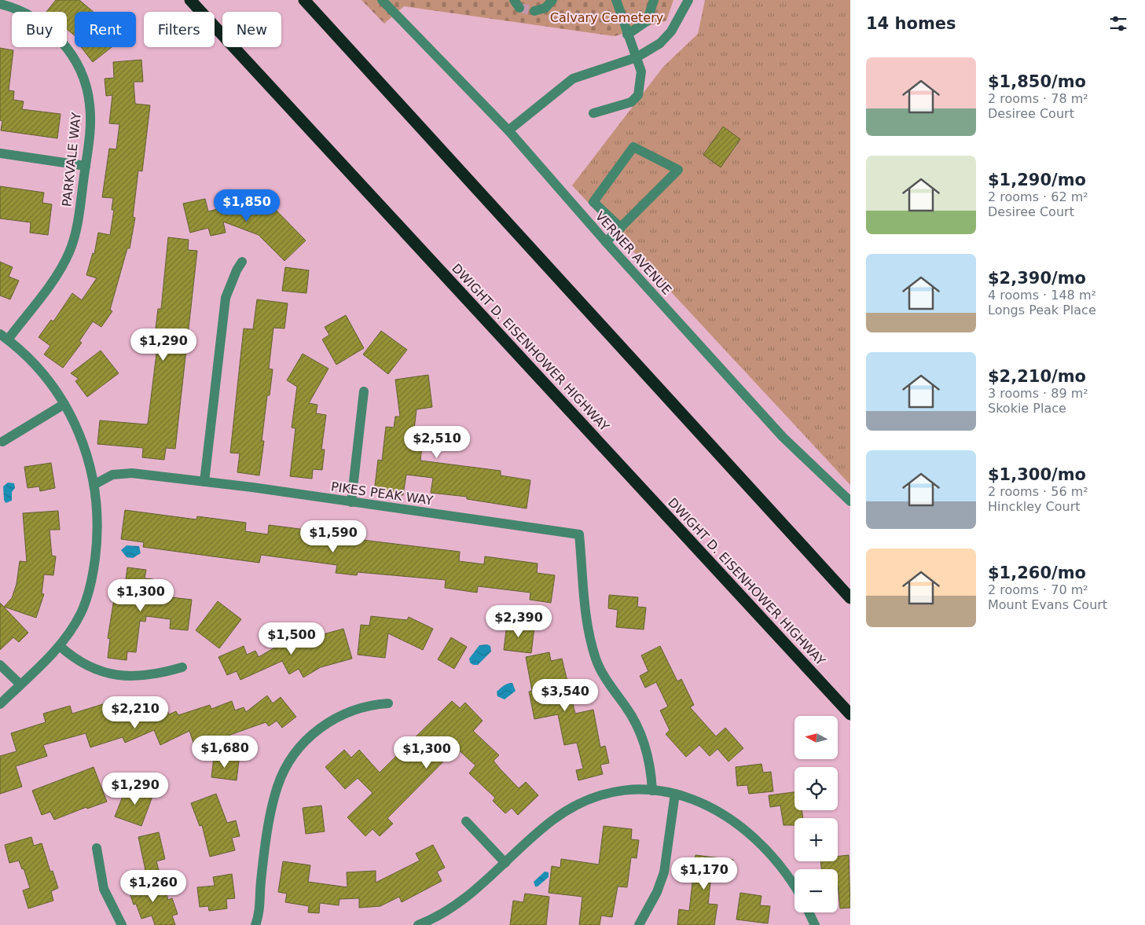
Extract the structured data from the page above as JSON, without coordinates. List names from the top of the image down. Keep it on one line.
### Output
{"streets":{"highway":["DWIGHT D. EISENHOWER HIGHWAY"],"street":["PARKVALE WAY","VERNER AVENUE","PIKES PEAK WAY"]},"parks":["Calvary Cemetery"],"north":"left","page":{"heading":"14 homes","chip":["Buy","Rent","Filters","New"],"list":[{"name":"$1,850/mo","note":"2 rooms · 78 m² · Desiree Court"},{"name":"$1,290/mo","note":"2 rooms · 62 m² · Desiree Court"},{"name":"$2,390/mo","note":"4 rooms · 148 m² · Longs Peak Place"},{"name":"$2,210/mo","note":"3 rooms · 89 m² · Skokie Place"},{"name":"$1,300/mo","note":"2 rooms · 56 m² · Hinckley Court"},{"name":"$1,260/mo","note":"2 rooms · 70 m² · Mount Evans Court"}],"price":["$1,850","$1,290","$2,510","$1,590","$1,300","$2,390","$1,500","$3,540","$2,210","$1,680","$1,300","$1,290","$1,170","$1,260"],"map_buttons":["+","−"]}}
